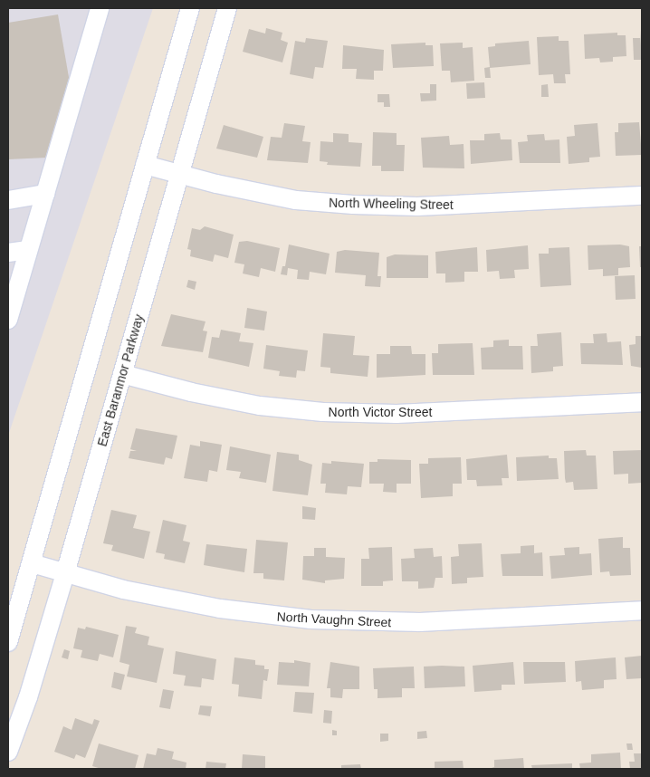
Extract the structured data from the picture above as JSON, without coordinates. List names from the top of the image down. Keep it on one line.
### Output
{"streets":{"street":["North Wheeling Street","East Baranmor Parkway","North Victor Street","North Vaughn Street"]},"crossings":[["North Wheeling Street","East Baranmor Parkway"],["East Baranmor Parkway","North Victor Street"],["East Baranmor Parkway","North Vaughn Street"]]}
